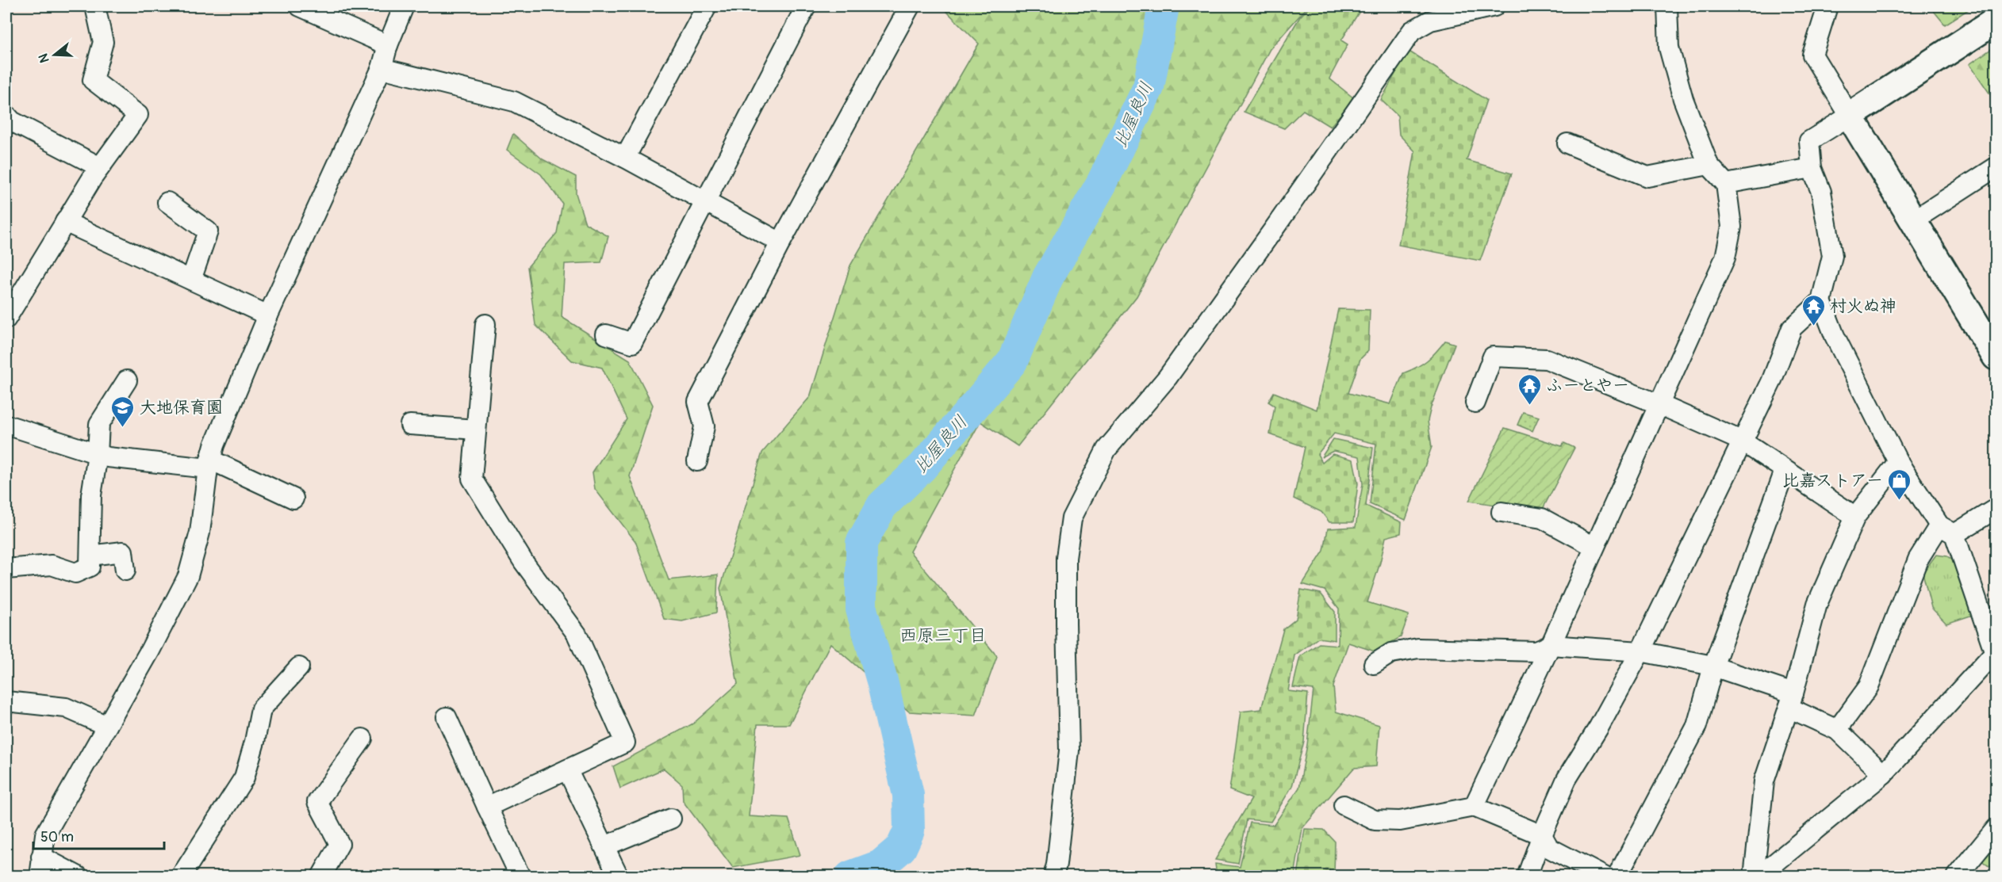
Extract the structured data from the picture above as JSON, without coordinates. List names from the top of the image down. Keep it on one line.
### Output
{"districts":["西原三丁目"],"water":["比屋良川"],"places":{"temple":["村火ぬ神","ふーとやー"],"school or university":["大地保育園"],"shop":["比嘉ストアー"]},"scale_bar":"50 m","north":"left"}
